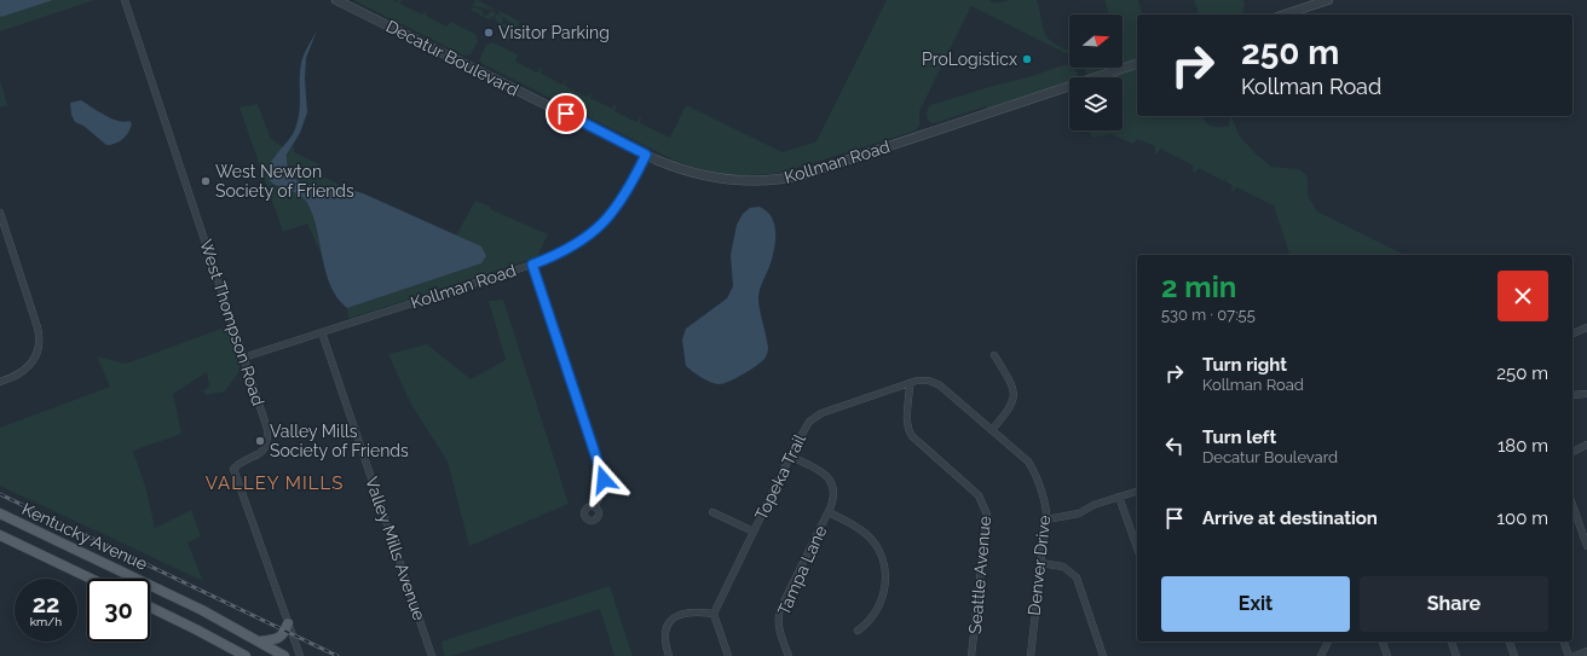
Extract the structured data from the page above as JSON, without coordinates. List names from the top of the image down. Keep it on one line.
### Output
{"streets":{"main road":["Kentucky Avenue"],"street":["Decatur Boulevard","Kollman Road","West Thompson Road","Topeka Trail","Valley Mills Avenue","Denver Drive","Tampa Lane","Seattle Avenue"]},"crossings":[["Decatur Boulevard","Kollman Road"],["Kollman Road","West Thompson Road"],["Kollman Road","Valley Mills Avenue"],["Topeka Trail","Denver Drive"],["Topeka Trail","Tampa Lane"],["Topeka Trail","Seattle Avenue"]],"districts":["VALLEY MILLS"],"places":["Visitor Parking","ProLogisticx","West Newton Society of Friends","Valley Mills Society of Friends"],"north":"right","page":{"turn":["250 m","Kollman Road"],"heading":["2 min","530 m · 07:55"],"list":[{"name":"Turn right","note":"Kollman Road","value":"250 m"},{"name":"Turn left","note":"Decatur Boulevard","value":"180 m"},{"name":"Arrive at destination","value":"100 m"}],"buttons":["Exit","Share"],"speed":"22 km/h","limit":"30"}}
